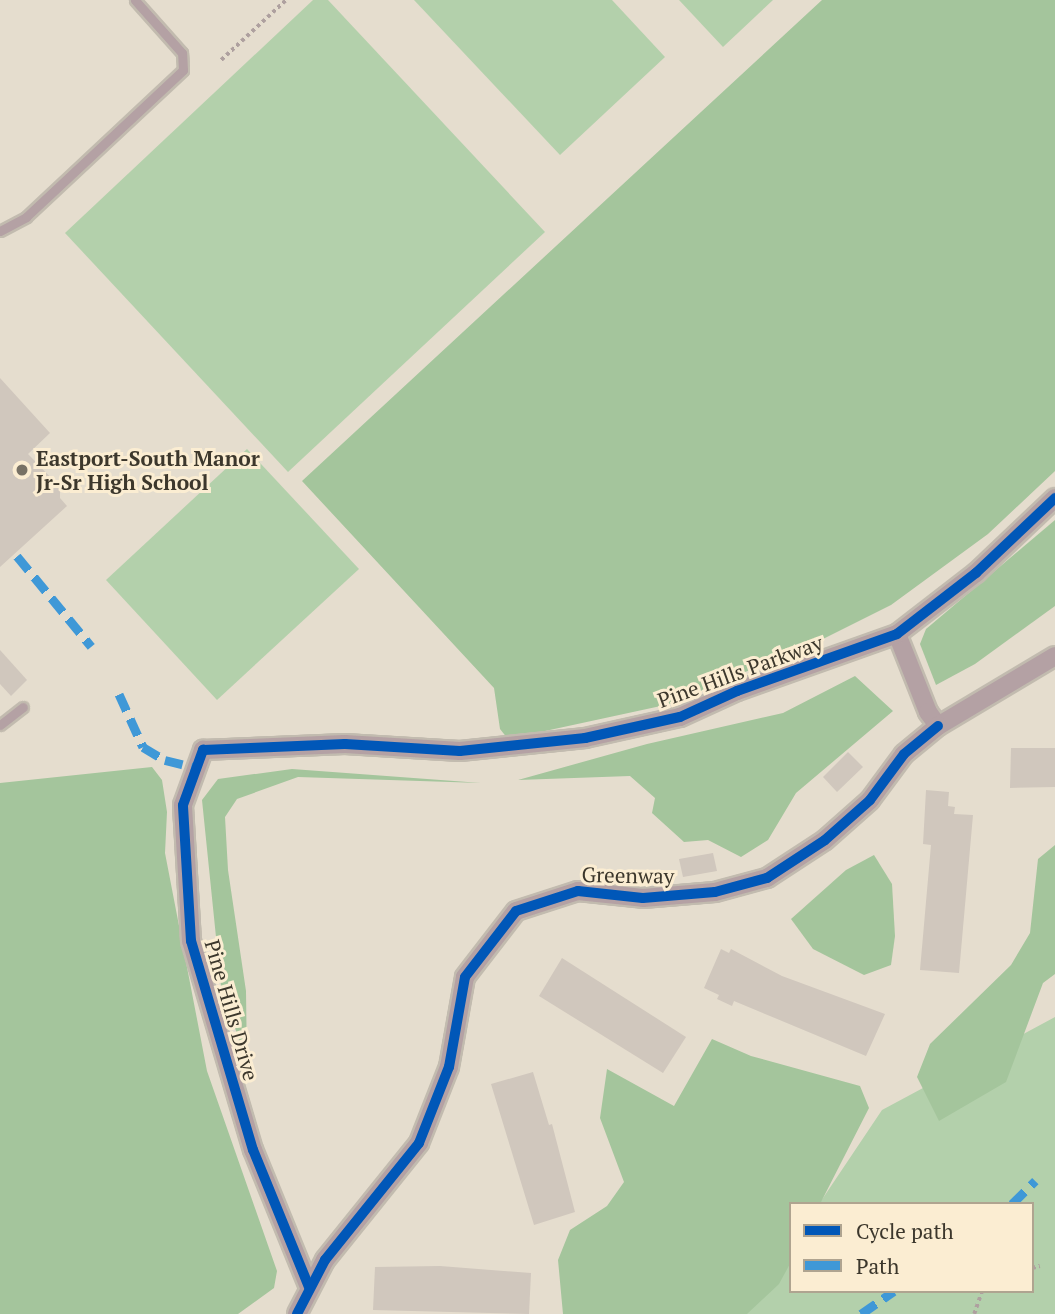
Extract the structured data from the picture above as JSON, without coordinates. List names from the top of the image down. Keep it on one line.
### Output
{"streets":{"street":["Pine Hills Parkway","Greenway","Pine Hills Drive"]},"crossings":[["Pine Hills Parkway","Pine Hills Drive"],["Greenway","Pine Hills Drive"]],"places":["Eastport-South Manor Jr-Sr High School"],"legend":["Cycle path","Path"]}
